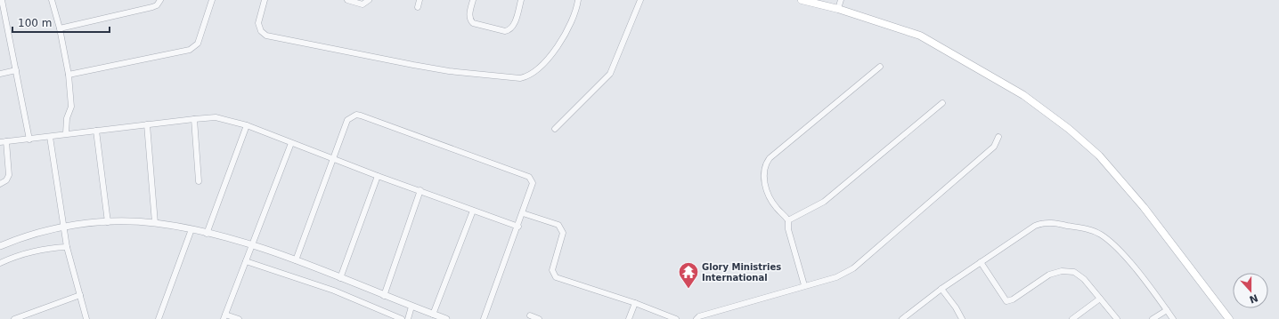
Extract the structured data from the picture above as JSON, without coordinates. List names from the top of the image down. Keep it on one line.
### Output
{"places":{"temple":["Glory Ministries International"]},"scale_bar":"100 m","north":"bottom"}
